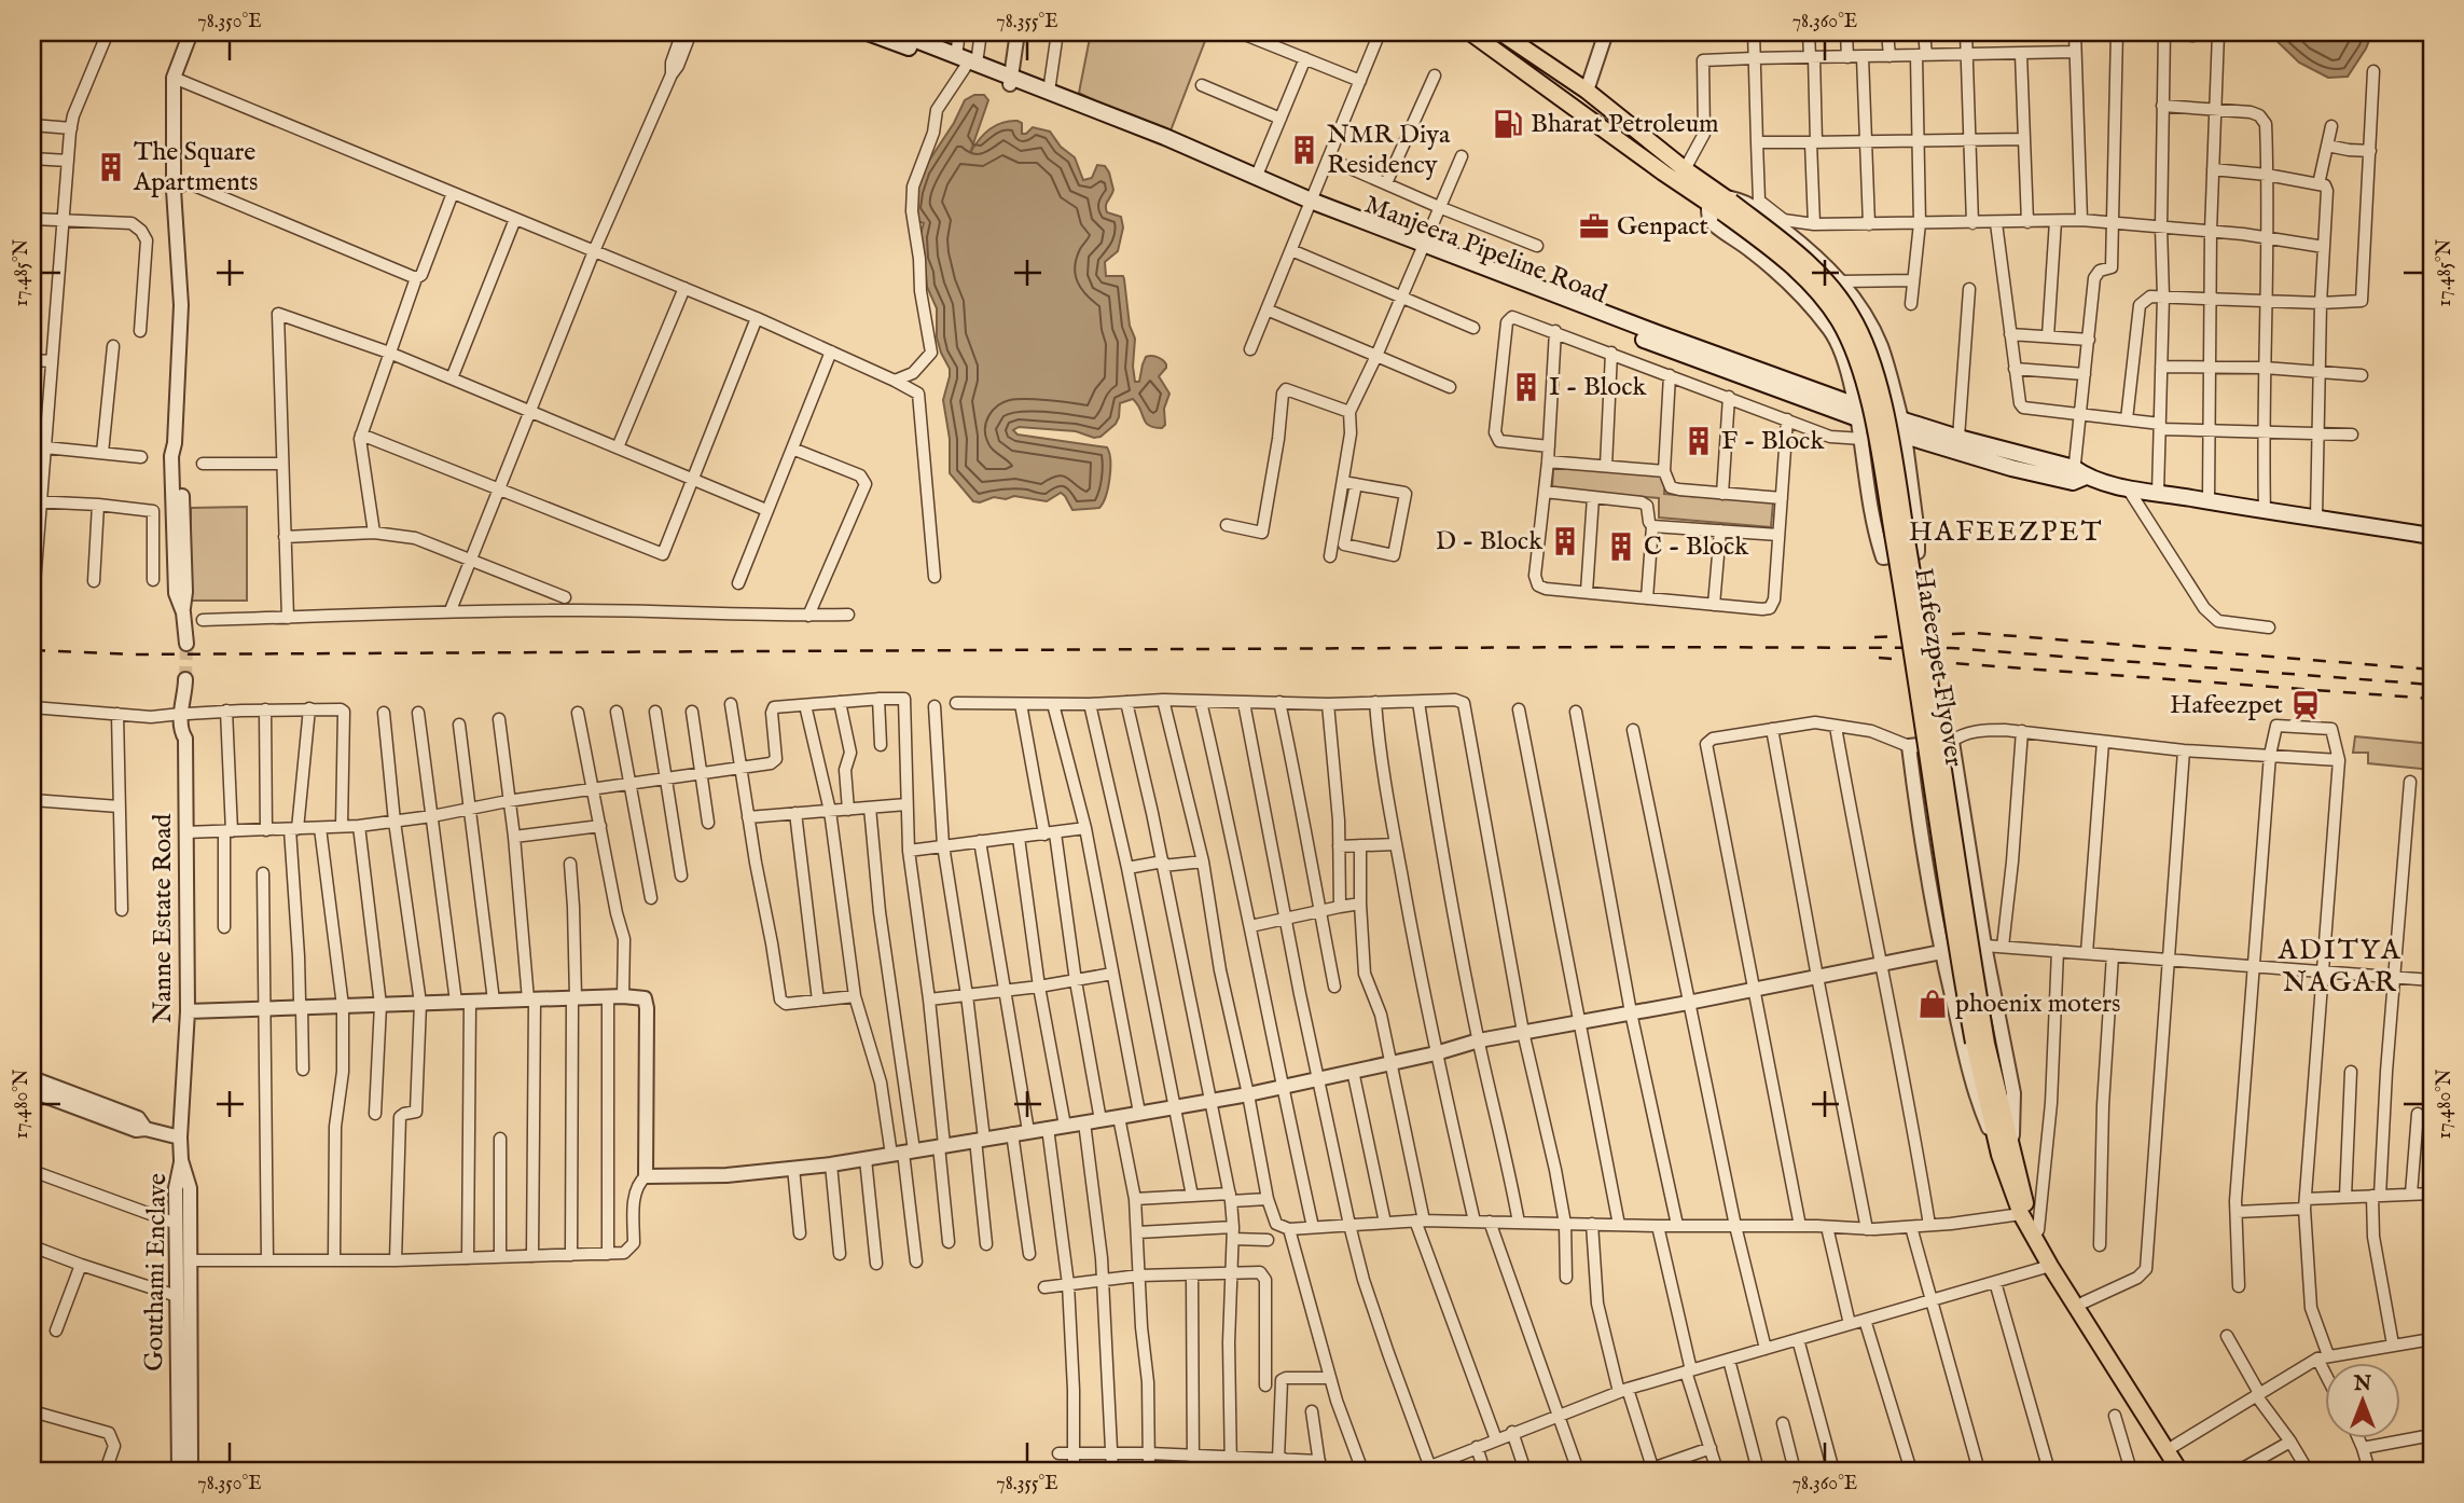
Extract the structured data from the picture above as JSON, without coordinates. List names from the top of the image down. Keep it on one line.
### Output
{"streets":{"main road":["Manjeera Pipeline Road","Hafeezpet Flyover"],"street":["Nanne Estate Road","Gouthami Enclave"]},"crossings":[["Nanne Estate Road","Gouthami Enclave"]],"districts":["HAFEEZPET","ADITYA NAGAR"],"places":{"fuel station":["Bharat Petroleum"],"building":["NMR Diya Residency","The Square Apartments","I - Block","F - Block","D - Block","C - Block"],"office":["Genpact"],"station":["Hafeezpet"],"shop":["phoenix moters"]},"north":"top","coordinates":["78.350°E","78.355°E","78.360°E","17.485°N","17.480°N"]}
